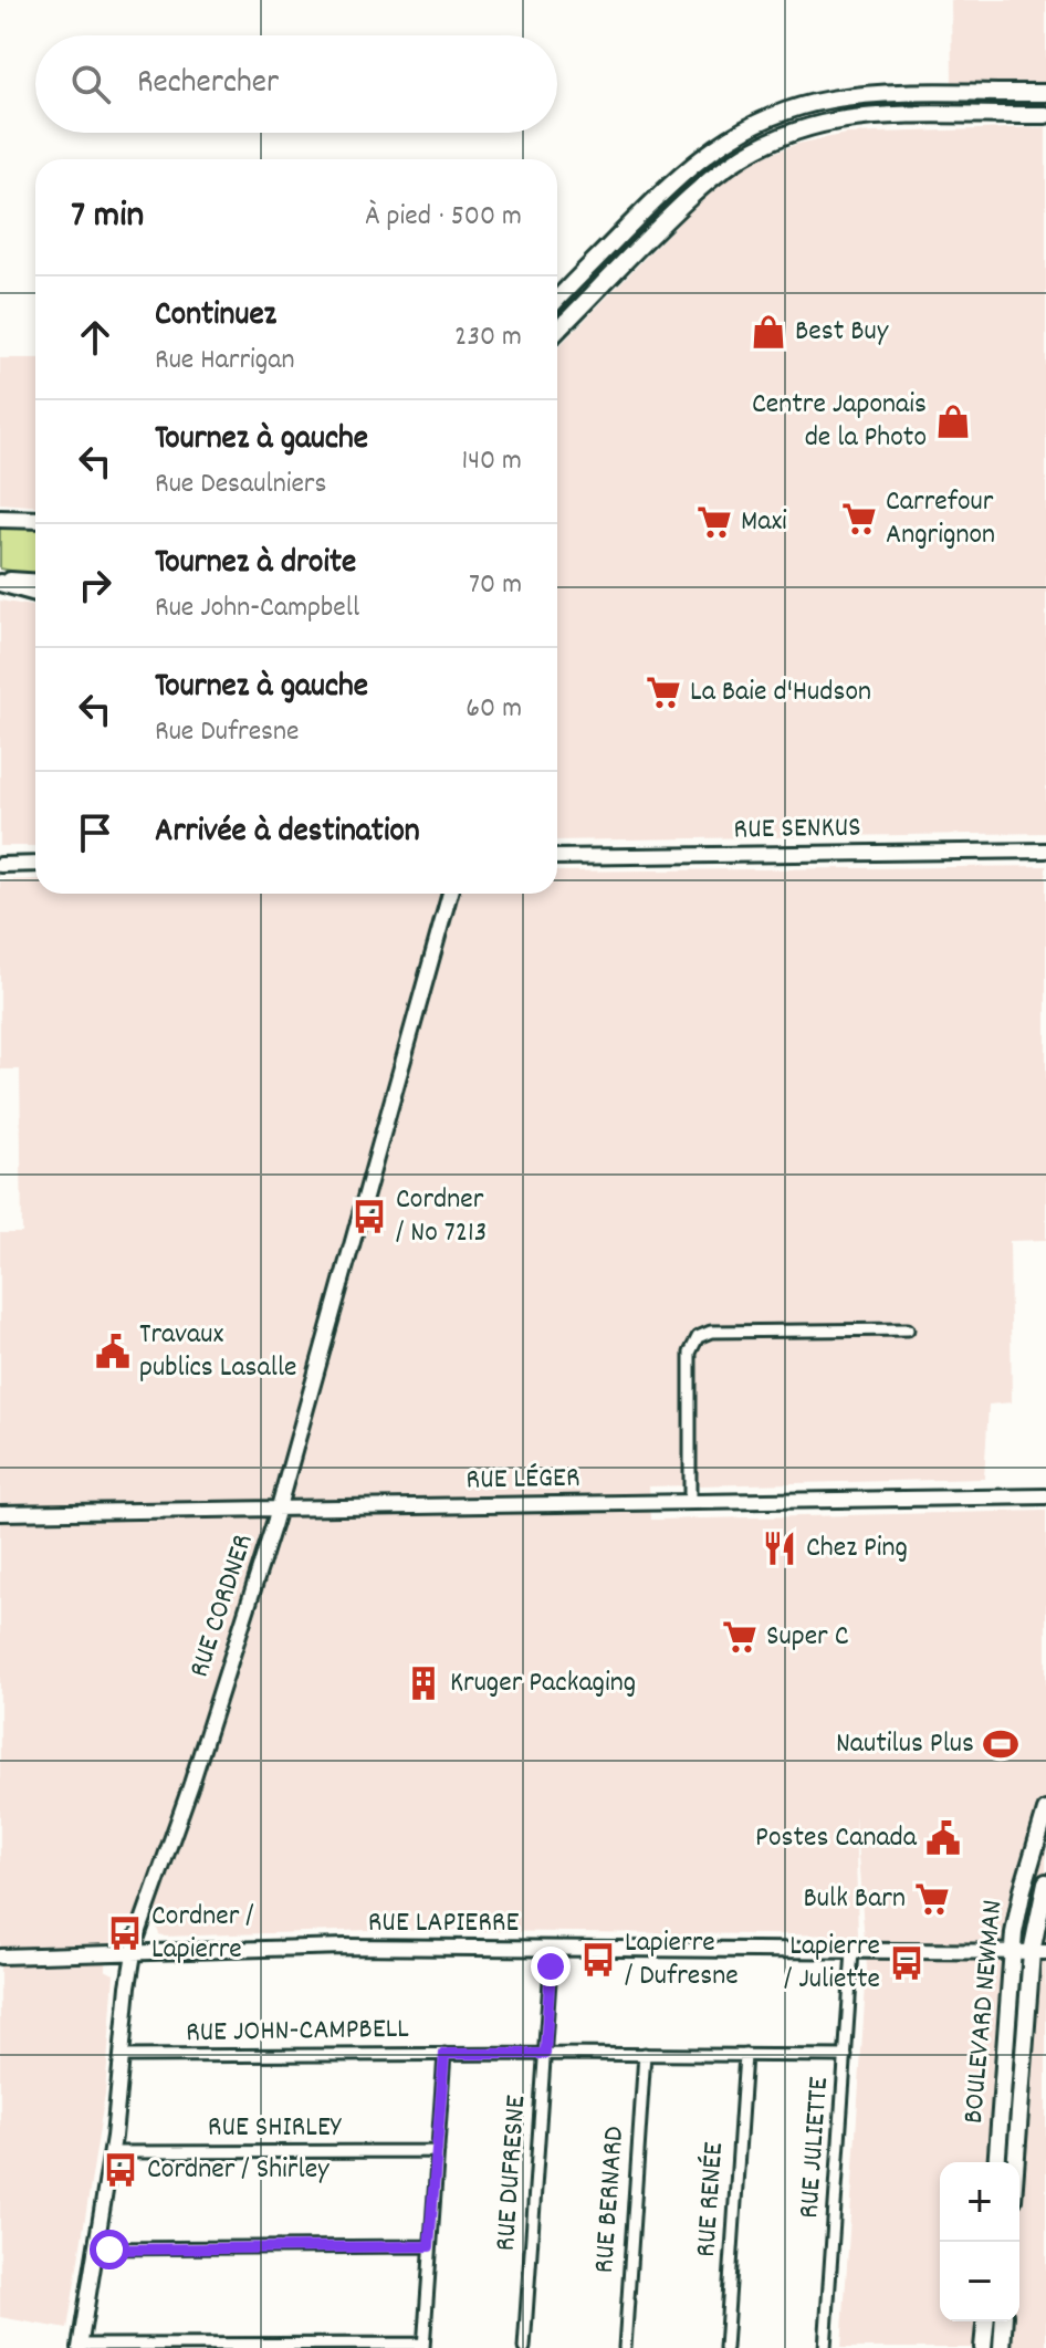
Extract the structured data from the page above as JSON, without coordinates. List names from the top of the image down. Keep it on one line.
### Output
{"streets":{"main road":["BOULEVARD NEWMAN"],"street":["RUE SENKUS","RUE LÉGER","RUE CORDNER","RUE LAPIERRE","RUE JOHN-CAMPBELL","RUE SHIRLEY","RUE JULIETTE","RUE DUFRESNE","RUE BERNARD","RUE RENÉE"]},"crossings":[["RUE LÉGER","RUE CORDNER"],["RUE CORDNER","RUE LAPIERRE"],["RUE CORDNER","RUE JOHN-CAMPBELL"],["RUE CORDNER","RUE SHIRLEY"],["RUE LAPIERRE","BOULEVARD NEWMAN"],["RUE LAPIERRE","RUE JULIETTE"],["RUE LAPIERRE","RUE DUFRESNE"],["RUE JOHN-CAMPBELL","RUE JULIETTE"],["RUE JOHN-CAMPBELL","RUE DUFRESNE"],["RUE JOHN-CAMPBELL","RUE BERNARD"],["RUE JOHN-CAMPBELL","RUE RENÉE"]],"places":{"shop":["Best Buy","Centre Japonais de la Photo"],"supermarket":["Carrefour Angrignon","Maxi","La Baie d'Hudson","Super C","Bulk Barn"],"bus stop":["Cordner / No 7213","Cordner / Lapierre","Lapierre / Dufresne","Lapierre / Juliette","Cordner / Shirley"],"public building":["Travaux publics Lasalle","Postes Canada"],"restaurant":["Chez Ping"],"building":["Kruger Packaging"],"sports":["Nautilus Plus"]},"page":{"search":"Rechercher","heading":["7 min","À pied · 500 m"],"list":[["Continuez","Rue Harrigan","230 m"],["Tournez à gauche","Rue Desaulniers","140 m"],["Tournez à droite","Rue John-Campbell","70 m"],["Tournez à gauche","Rue Dufresne","60 m"],"Arrivée à destination"],"map_buttons":["+","−"]}}
